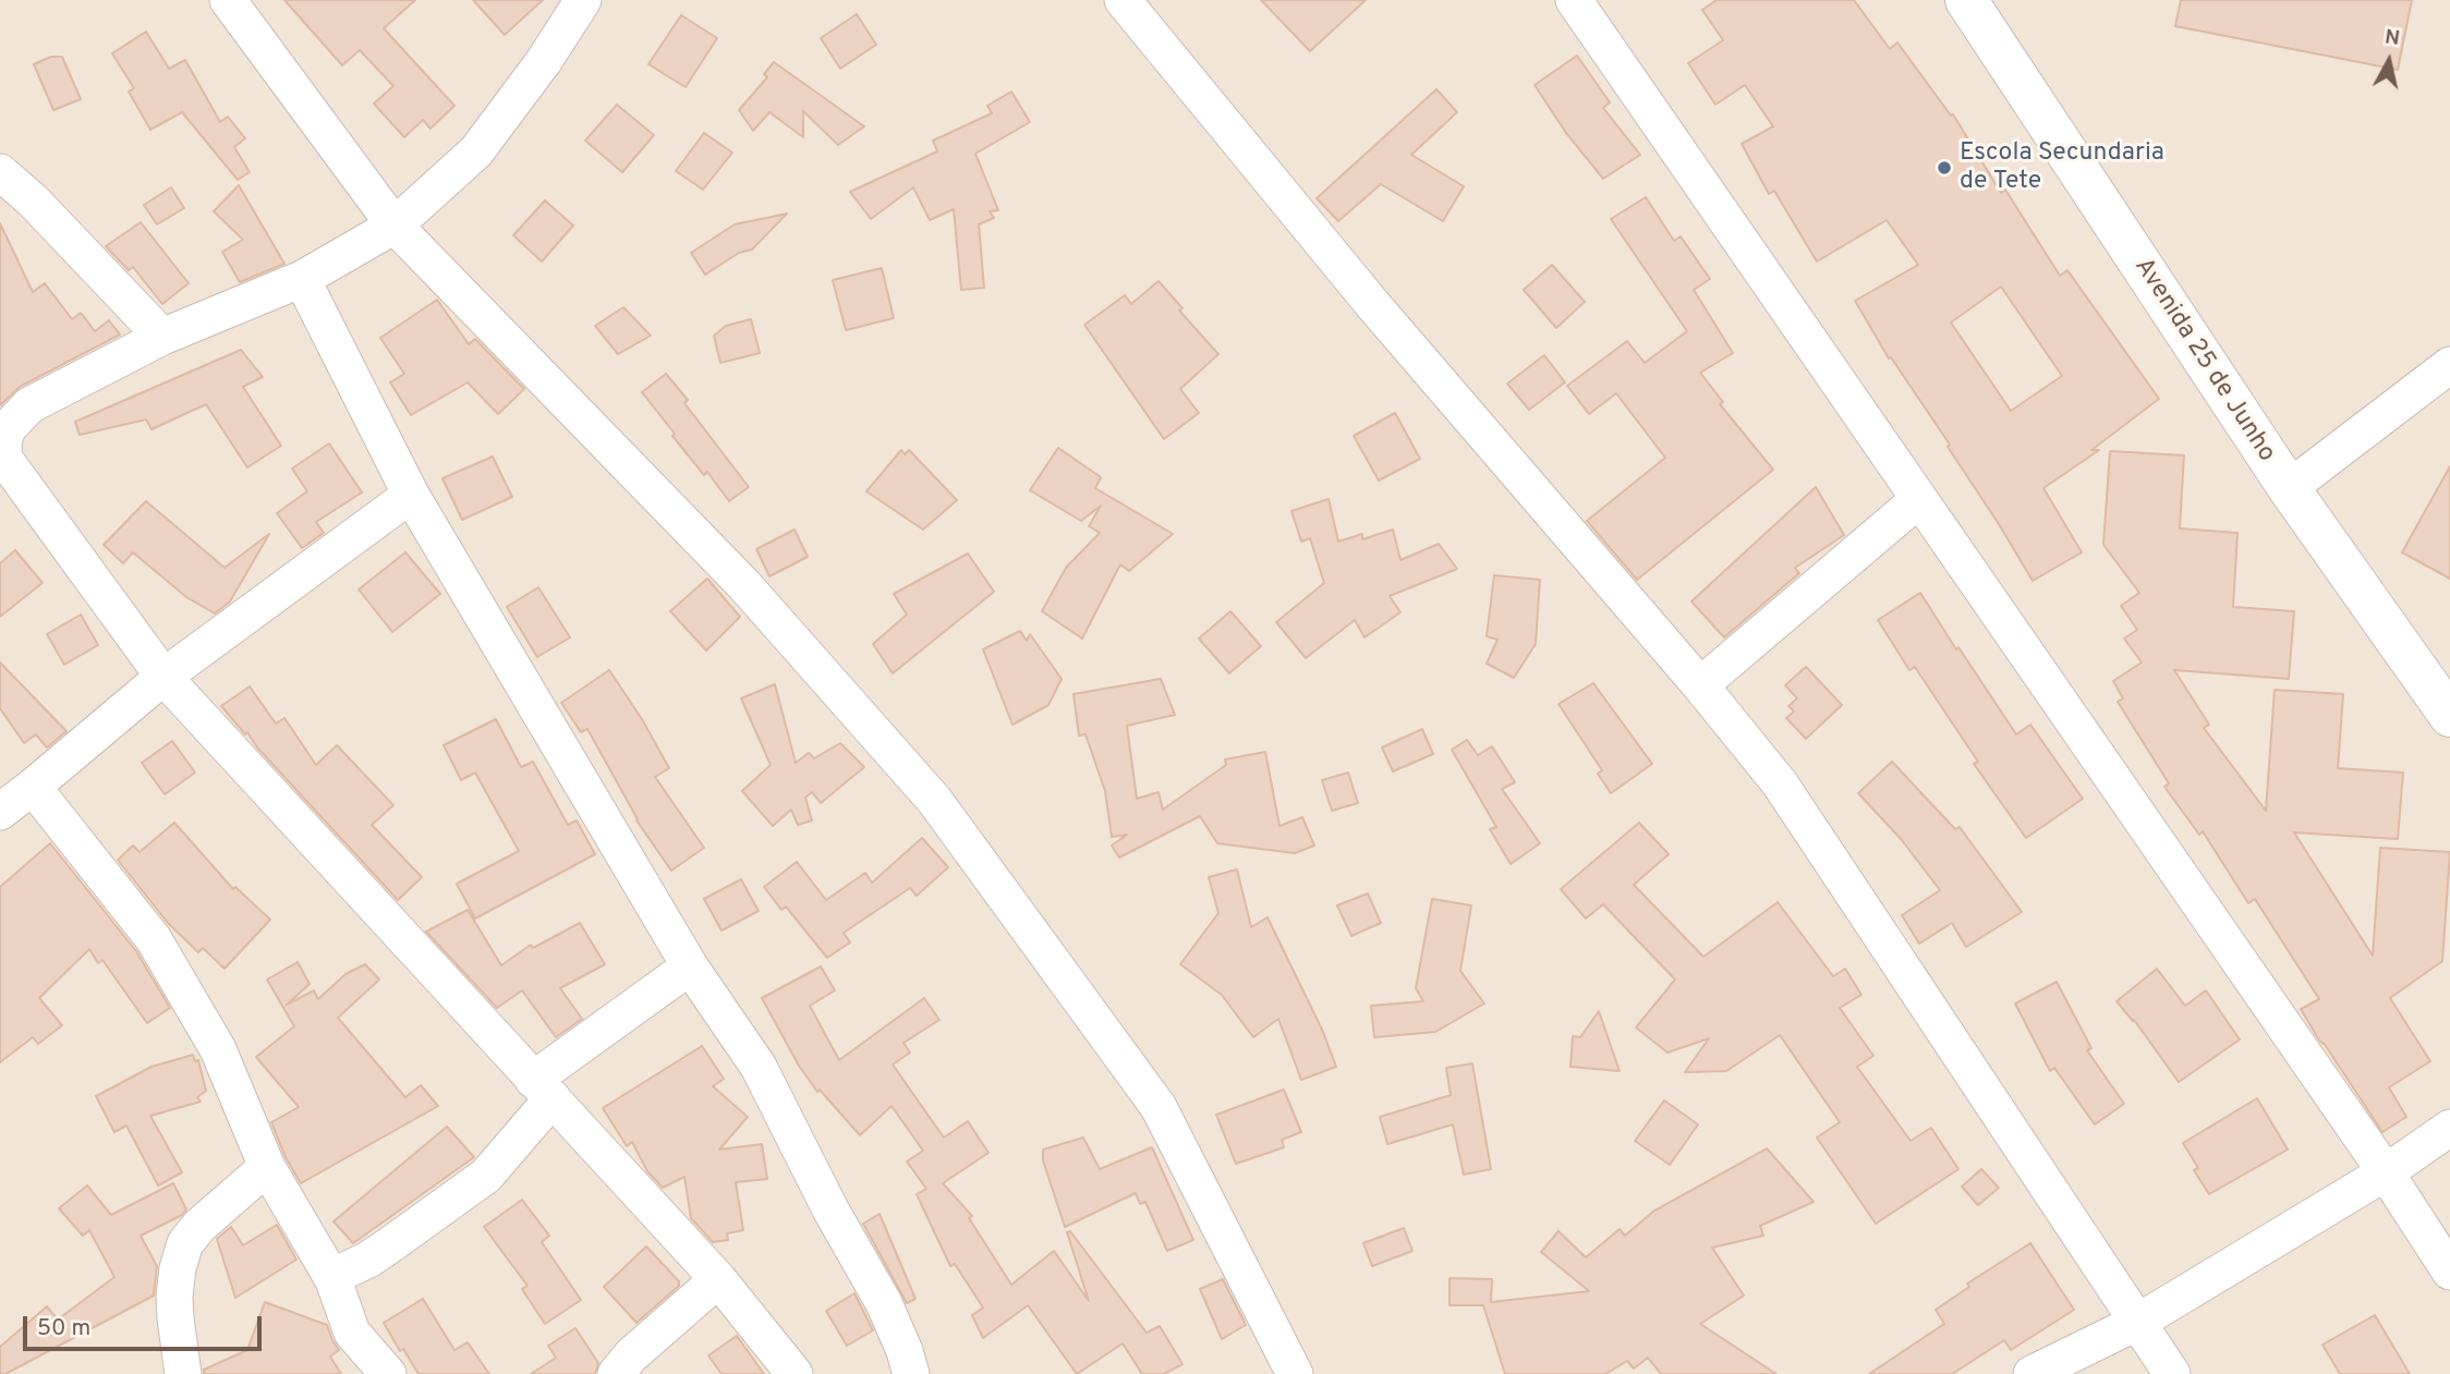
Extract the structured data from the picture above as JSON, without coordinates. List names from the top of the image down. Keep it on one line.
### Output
{"streets":{"street":["Avenida 25 de Junho"]},"places":["Escola Secundaria de Tete"],"scale_bar":"50 m","north":"top"}
